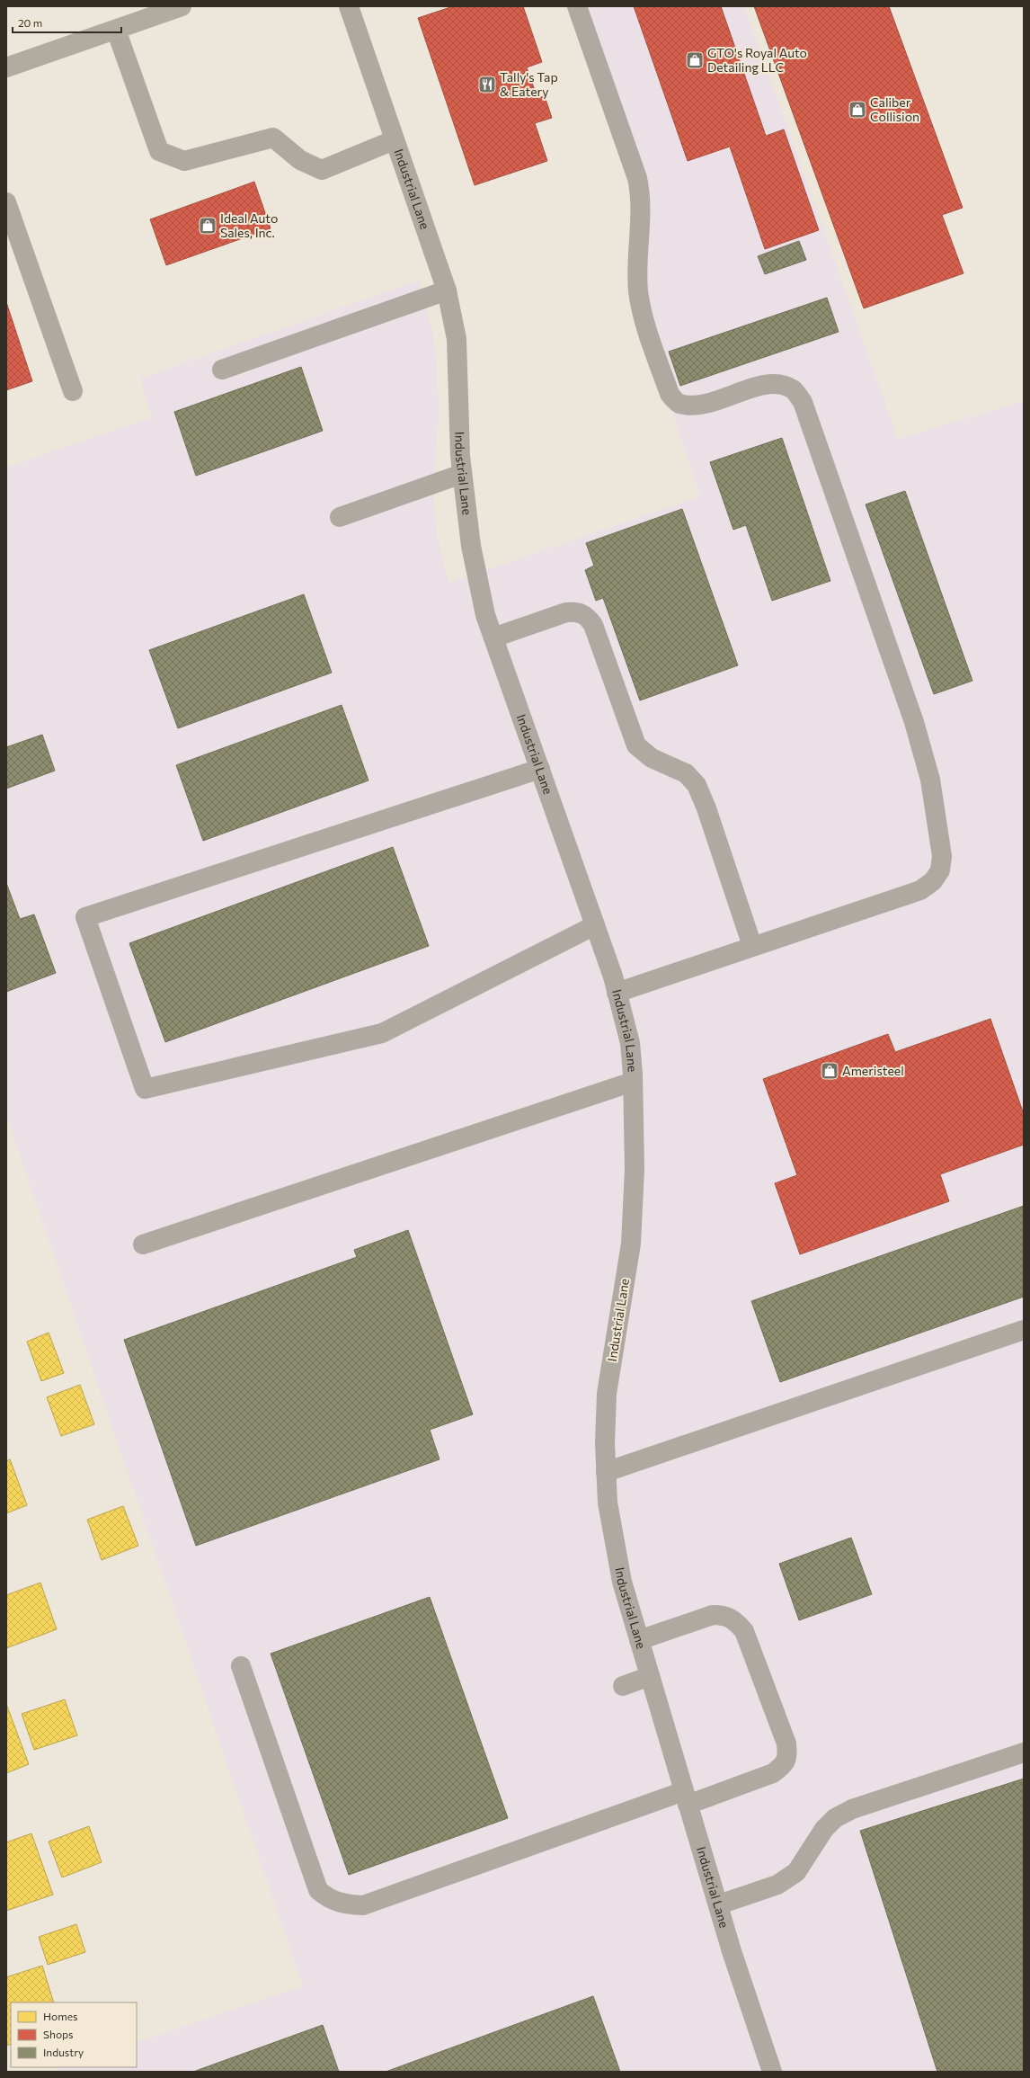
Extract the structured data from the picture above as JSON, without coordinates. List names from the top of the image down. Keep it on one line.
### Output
{"streets":{"street":["Industrial Lane"]},"places":{"shop":["GTO's Royal Auto Detailing LLC","Caliber Collision","Ideal Auto Sales, Inc.","Ameristeel"],"restaurant":["Tally's Tap & Eatery"]},"legend":["Homes","Shops","Industry"],"scale_bar":"20 m"}
